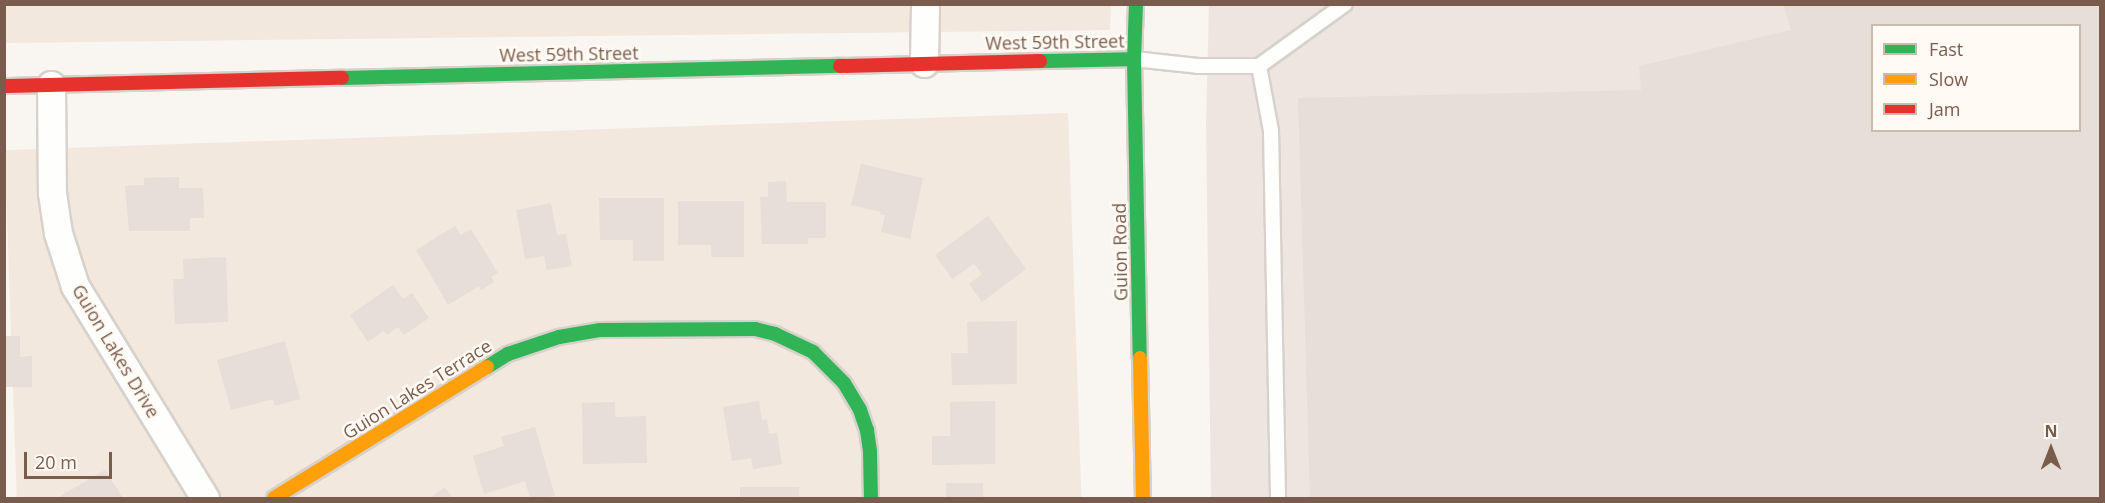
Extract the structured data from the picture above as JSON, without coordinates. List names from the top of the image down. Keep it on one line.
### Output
{"streets":{"street":["West 59th Street","Guion Road","Guion Lakes Drive","Guion Lakes Terrace"]},"crossings":[["West 59th Street","Guion Road"],["West 59th Street","Guion Lakes Drive"]],"legend":["Fast","Slow","Jam"],"scale_bar":"20 m","north":"top"}
